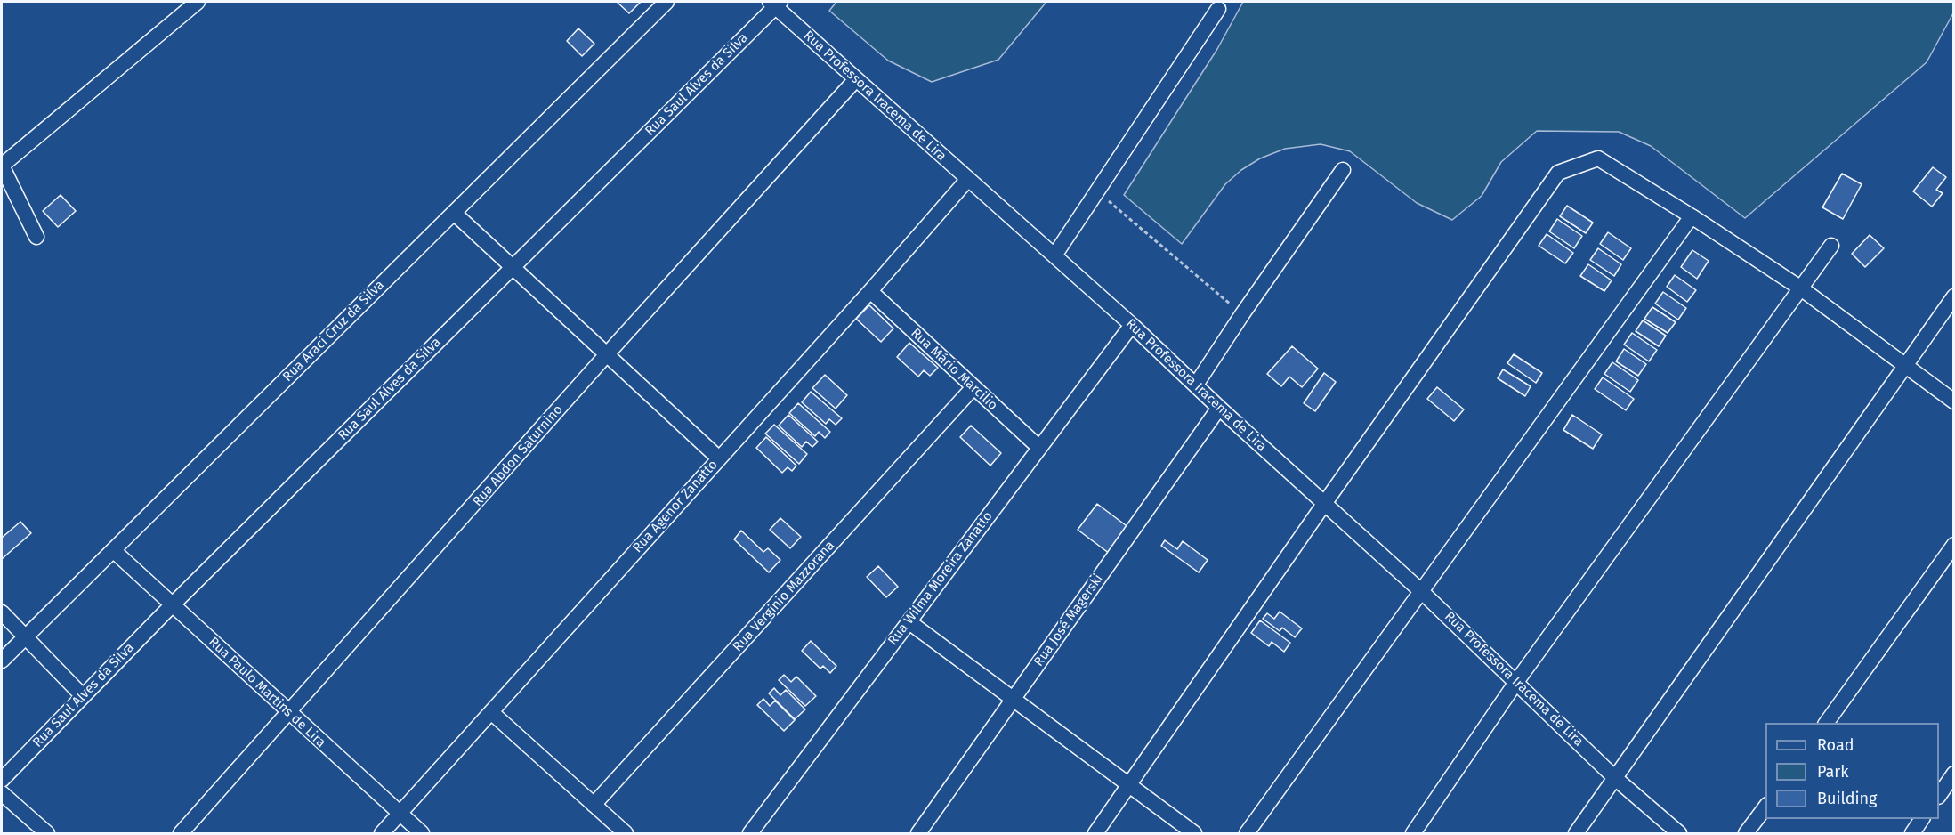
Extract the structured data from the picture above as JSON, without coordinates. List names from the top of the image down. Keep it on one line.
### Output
{"streets":{"street":["Rua Saul Alves da Silva","Rua Professora Iracema de Lira","Rua Araci Cruz da Silva","Rua Mário Marcilio","Rua Abdon Saturnino","Rua Agenor Zanatto","Rua Wilma Moreira Zanatto","Rua Verginio Mazzorana","Rua José Magerski","Rua Paulo Martins de Lira"]},"crossings":[["Rua Saul Alves da Silva","Rua Professora Iracema de Lira"],["Rua Saul Alves da Silva","Rua Paulo Martins de Lira"],["Rua Professora Iracema de Lira","Rua Abdon Saturnino"],["Rua Professora Iracema de Lira","Rua Agenor Zanatto"],["Rua Professora Iracema de Lira","Rua Wilma Moreira Zanatto"],["Rua Professora Iracema de Lira","Rua José Magerski"],["Rua Araci Cruz da Silva","Rua Paulo Martins de Lira"],["Rua Mário Marcilio","Rua Agenor Zanatto"],["Rua Mário Marcilio","Rua Wilma Moreira Zanatto"],["Rua Mário Marcilio","Rua Verginio Mazzorana"],["Rua Abdon Saturnino","Rua Paulo Martins de Lira"],["Rua Agenor Zanatto","Rua Paulo Martins de Lira"]],"legend":["Road","Park","Building"]}
